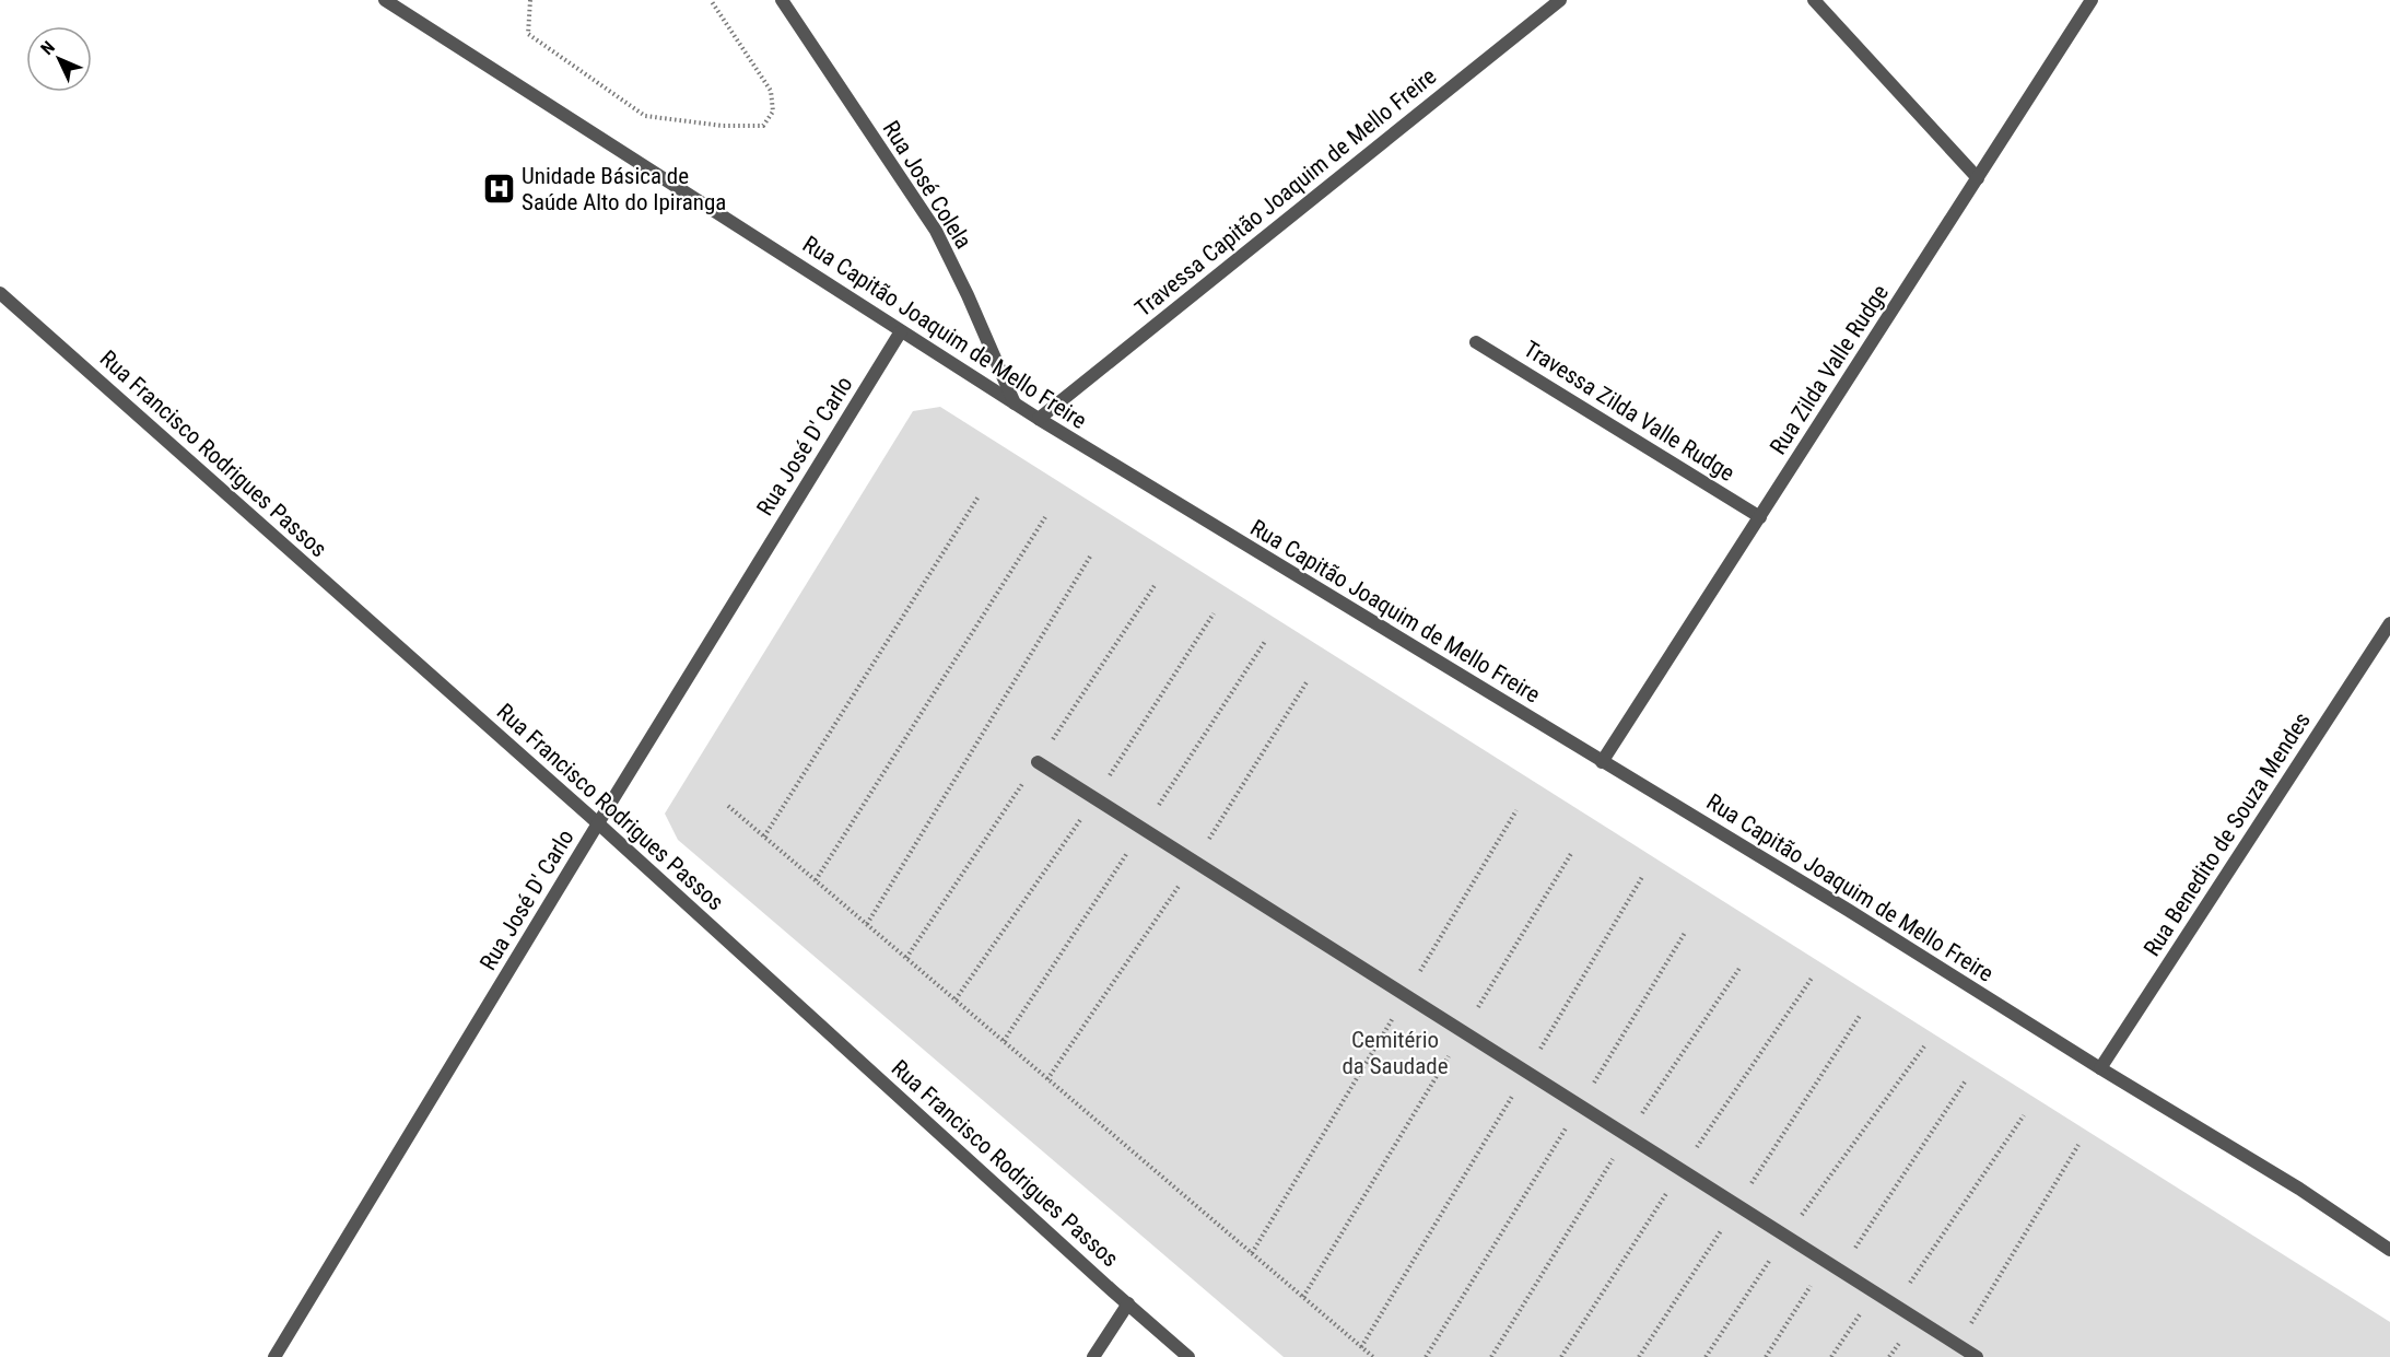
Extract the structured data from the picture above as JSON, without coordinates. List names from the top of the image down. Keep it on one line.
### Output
{"streets":{"street":["Rua José Colela","Travessa Capitão Joaquim de Mello Freire","Rua Capitão Joaquim de Mello Freire","Rua Zilda Valle Rudge","Travessa Zilda Valle Rudge","Rua José D' Carlo","Rua Francisco Rodrigues Passos","Rua Benedito de Souza Mendes"]},"crossings":[["Rua José Colela","Rua Capitão Joaquim de Mello Freire"],["Travessa Capitão Joaquim de Mello Freire","Rua Capitão Joaquim de Mello Freire"],["Rua Capitão Joaquim de Mello Freire","Rua Zilda Valle Rudge"],["Rua Capitão Joaquim de Mello Freire","Rua José D' Carlo"],["Rua Capitão Joaquim de Mello Freire","Rua Benedito de Souza Mendes"],["Rua Zilda Valle Rudge","Travessa Zilda Valle Rudge"],["Rua José D' Carlo","Rua Francisco Rodrigues Passos"]],"parks":["Cemitério da Saudade"],"places":{"hospital":["Unidade Básica de Saúde Alto do Ipiranga"]},"north":"top left"}
